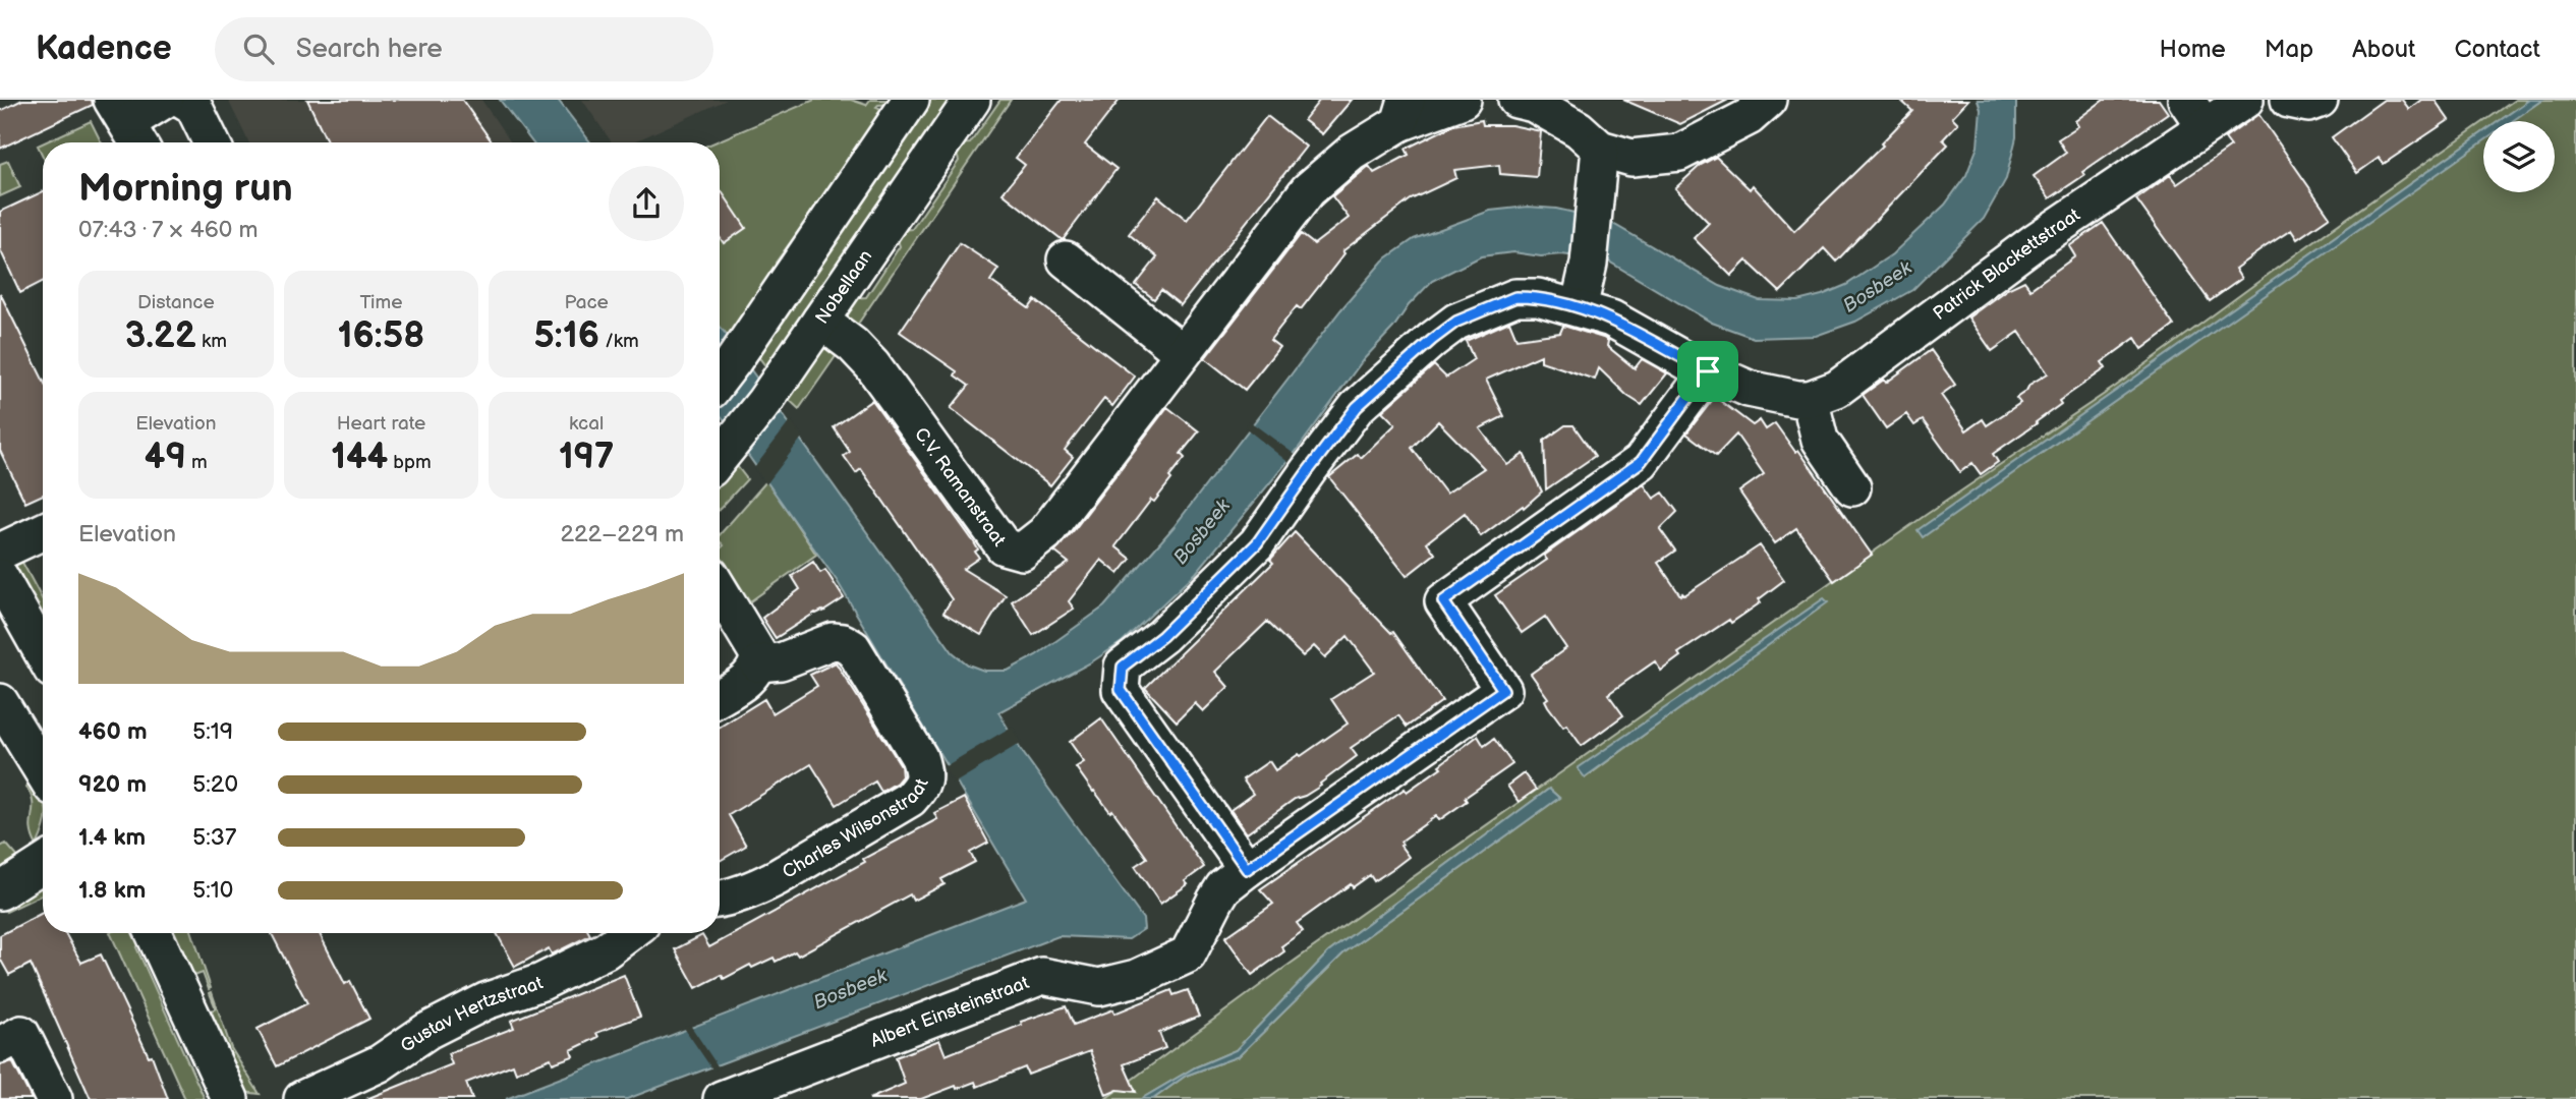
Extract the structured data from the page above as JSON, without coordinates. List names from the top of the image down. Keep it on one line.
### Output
{"streets":{"street":["Patrick Blackettstraat","Nobellaan","C.V. Ramanstraat","Charles Wilsonstraat","Albert Einsteinstraat","Gustav Hertzstraat"]},"crossings":[["Nobellaan","C.V. Ramanstraat"]],"water":["Bosbeek"],"page":{"header":"Kadence","search":"Search here","nav":["Home","Map","About","Contact"],"heading":["Morning run","07:43 · 7 × 460 m"],"stats":[["Distance","3.22 km"],["Time","16:58"],["Pace","5:16 /km"],["Elevation","49 m"],["Heart rate","144 bpm"],["kcal","197"]],"chart":["Elevation","222–229 m"],"list":[{"name":"460 m","note":"5:19"},{"name":"920 m","note":"5:20"},{"name":"1.4 km","note":"5:37"},{"name":"1.8 km","note":"5:10"}]}}
